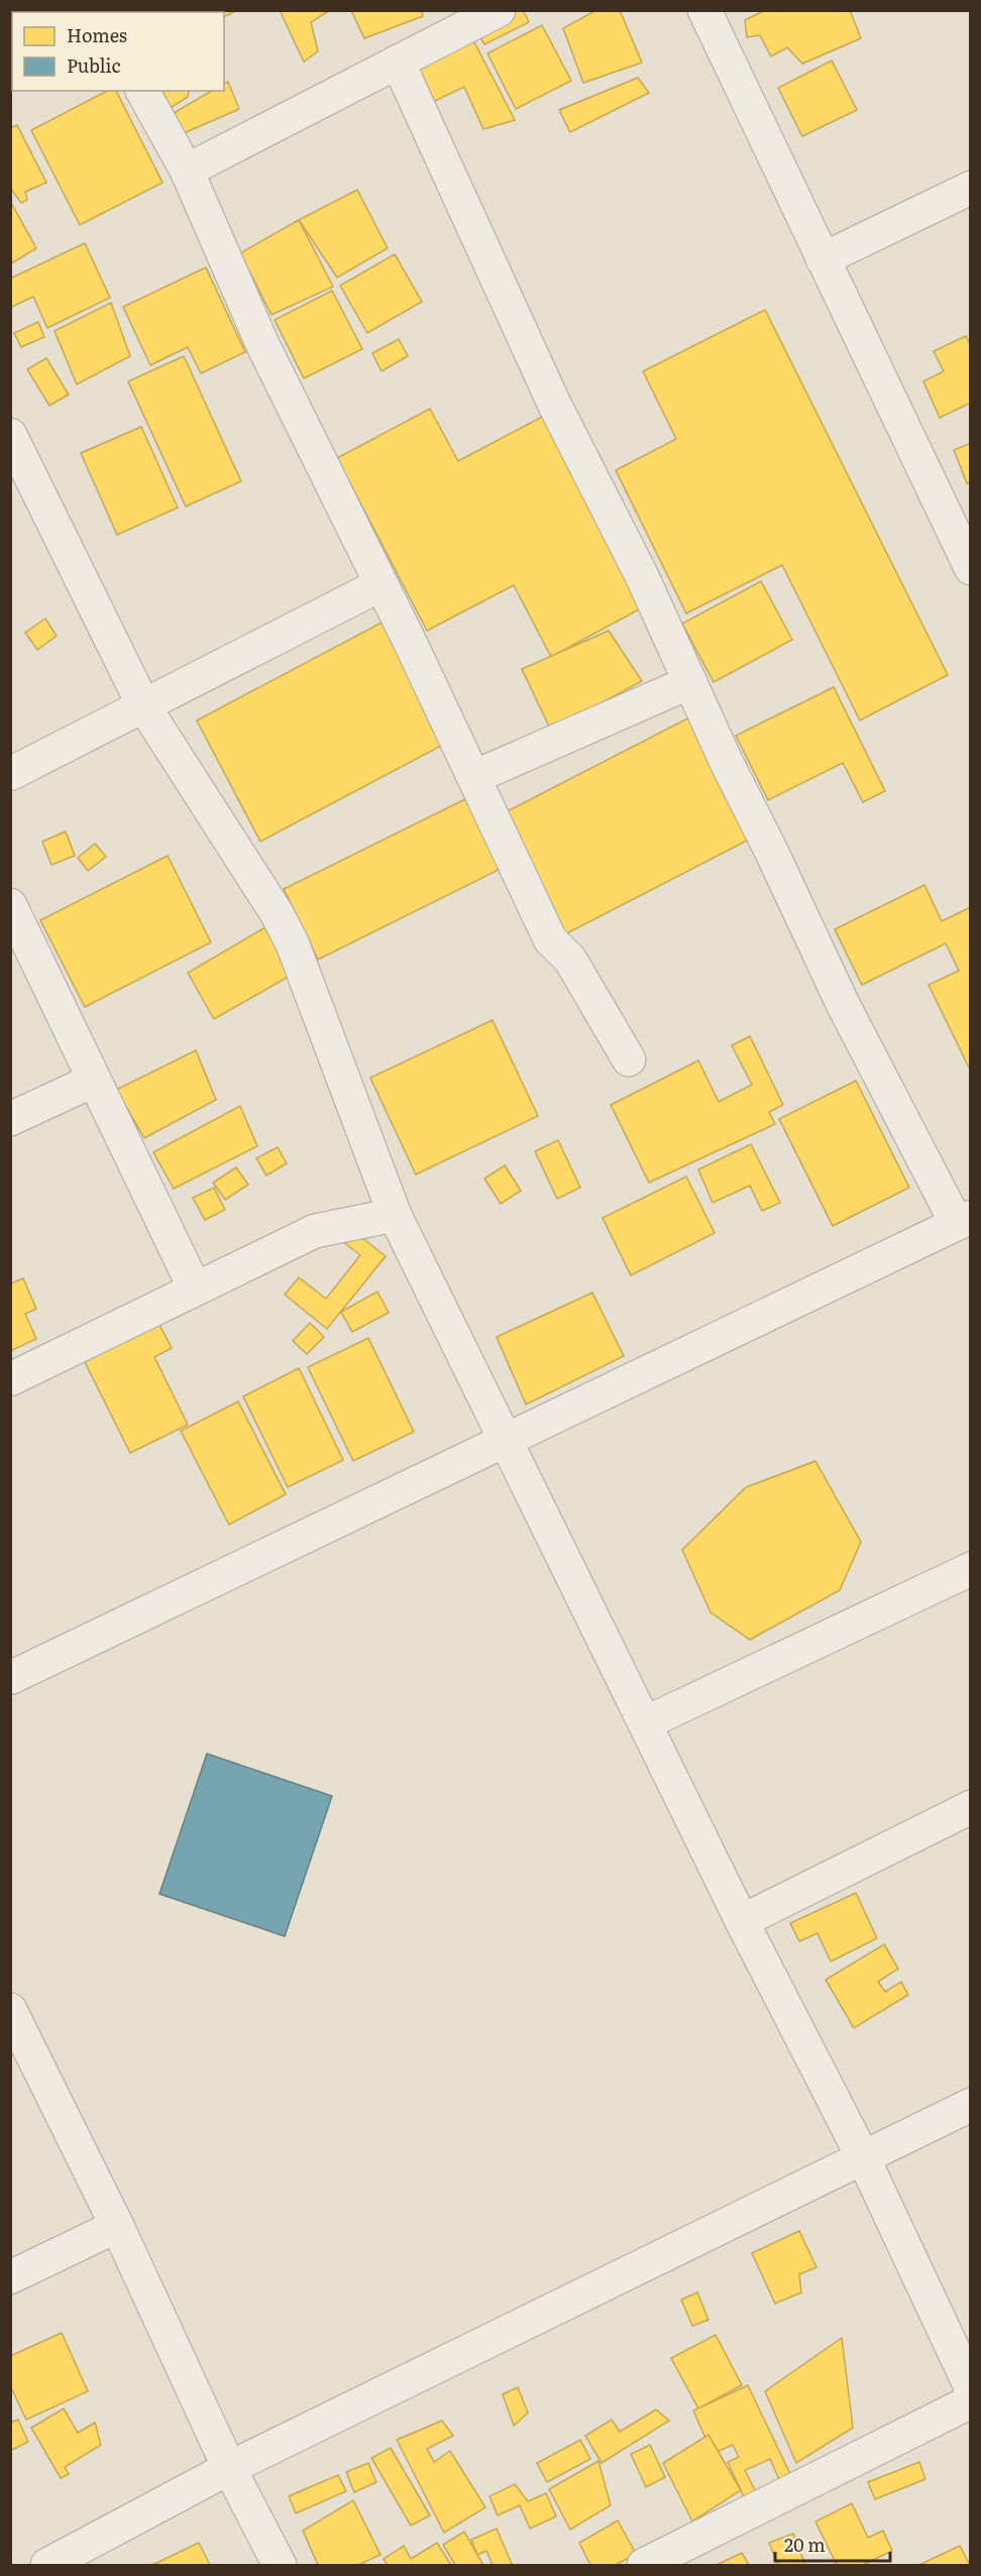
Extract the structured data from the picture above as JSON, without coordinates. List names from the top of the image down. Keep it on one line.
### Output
{"legend":["Homes","Public"],"scale_bar":"20 m"}
